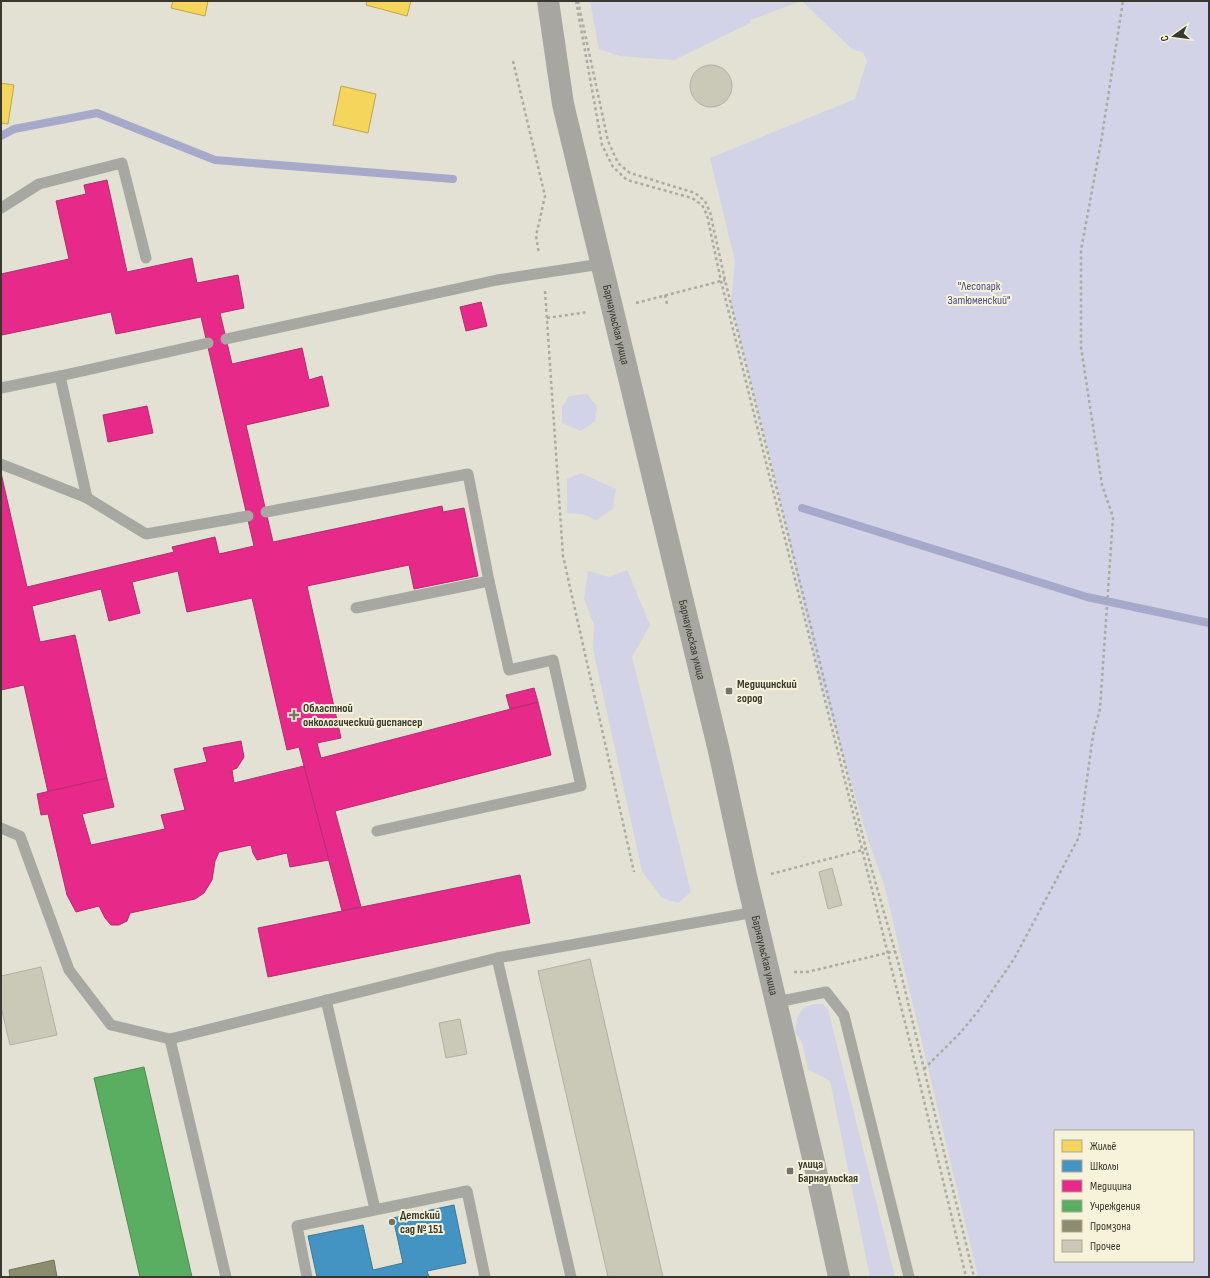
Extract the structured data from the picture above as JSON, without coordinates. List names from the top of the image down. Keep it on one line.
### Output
{"streets":{"street":["Барнаульская улица"]},"parks":["\"Лесопарк Затюменский\""],"places":{"transit":["Медицинский город","улица Барнаульская"],"health":["Областной онкологический диспансер"],"other":["Детский сад № 151"]},"legend":["Жильё","Школы","Медицина","Учреждения","Промзона","Прочее"],"north":"left"}
